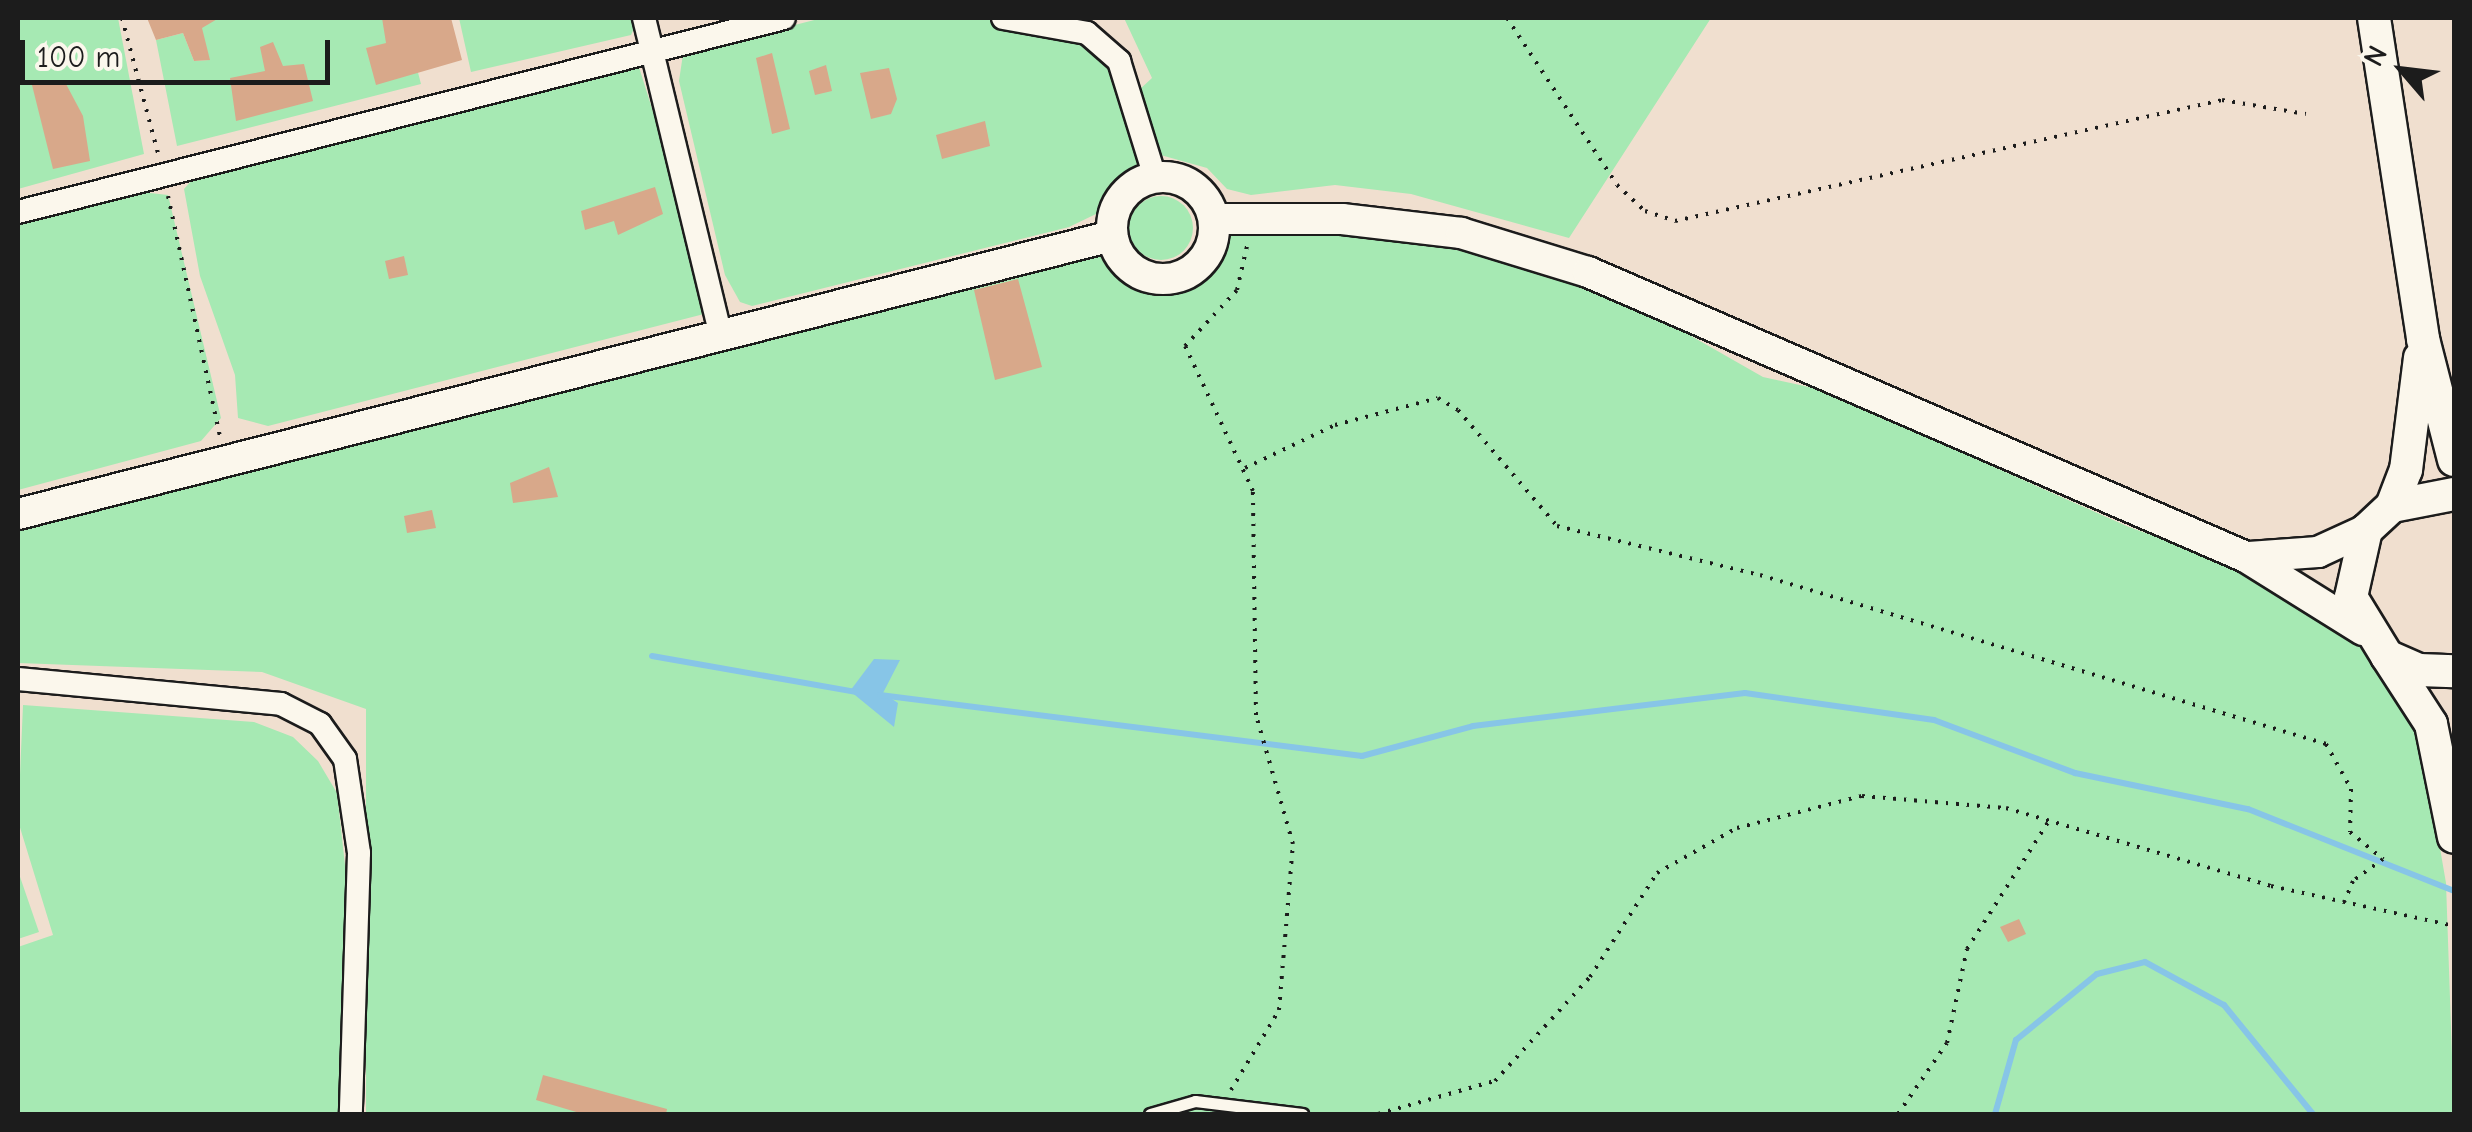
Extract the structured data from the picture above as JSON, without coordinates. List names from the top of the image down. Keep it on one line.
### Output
{"scale_bar":"100 m","north":"top left"}
